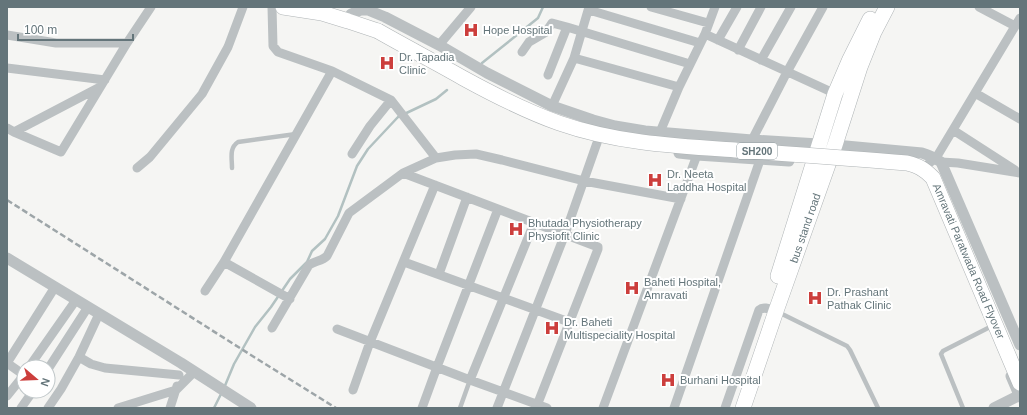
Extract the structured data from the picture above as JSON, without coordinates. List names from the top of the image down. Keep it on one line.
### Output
{"streets":{"main road":["SH200","bus stand road","Amravati Paratwada Road Flyover"]},"places":{"hospital":["Hope Hospital","Dr. Tapadia Clinic","Dr. Neeta Laddha Hospital","Bhutada Physiotherapy Physiofit Clinic","Baheti Hospital, Amravati","Dr. Prashant Pathak Clinic","Dr. Baheti Multispeciality Hospital","Burhani Hospital"]},"scale_bar":"100 m","north":"right"}
